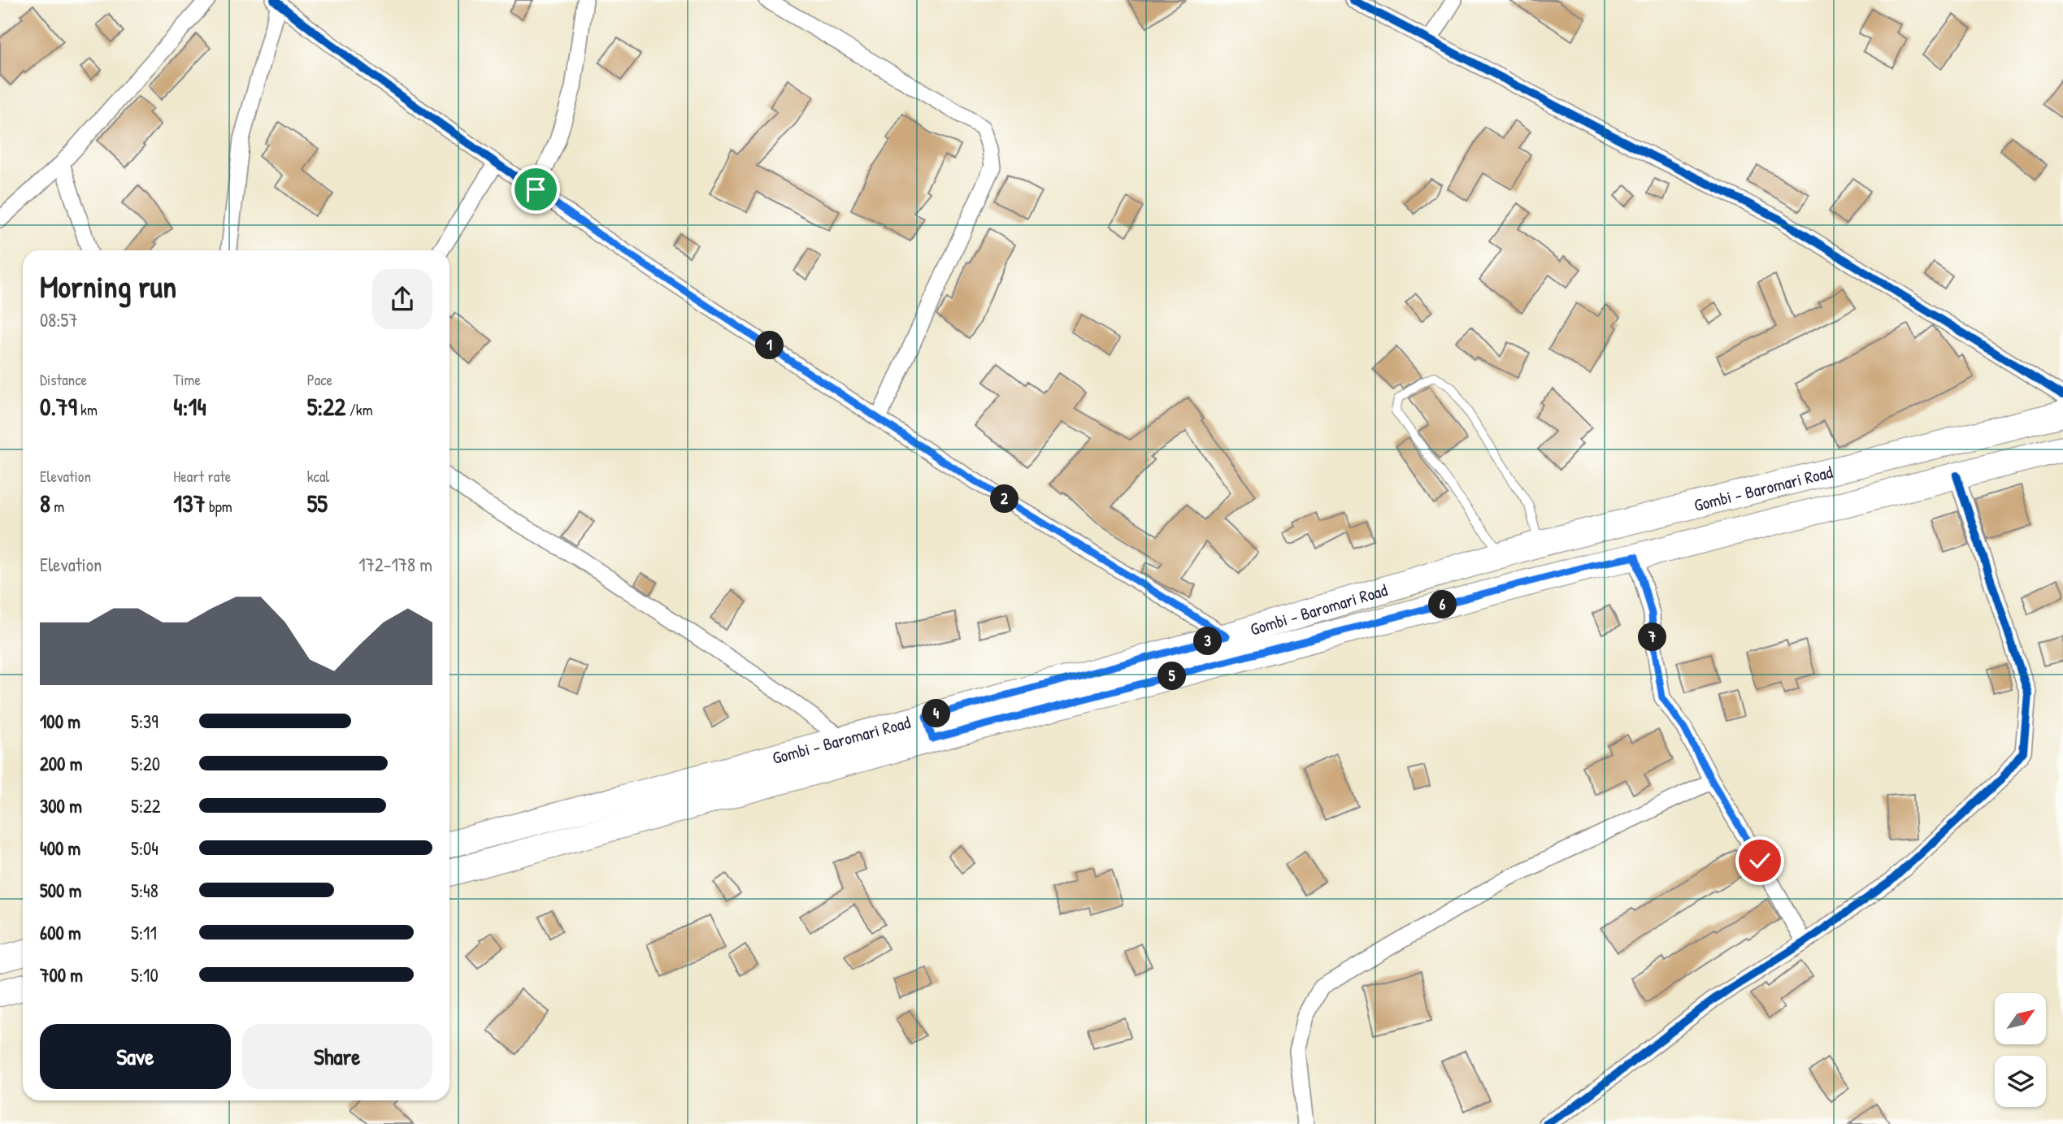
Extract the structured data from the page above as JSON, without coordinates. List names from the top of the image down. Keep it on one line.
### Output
{"streets":{"main road":["Gombi - Baromari Road"]},"north":"top right","page":{"heading":["Morning run","08:57"],"pins":["1","2","6","7","3","5","4"],"stats":[["Distance","0.79 km"],["Time","4:14"],["Pace","5:22 /km"],["Elevation","8 m"],["Heart rate","137 bpm"],["kcal","55"]],"chart":["Elevation","172–178 m"],"list":[{"name":"100 m","note":"5:39"},{"name":"200 m","note":"5:20"},{"name":"300 m","note":"5:22"},{"name":"400 m","note":"5:04"},{"name":"500 m","note":"5:48"},{"name":"600 m","note":"5:11"},{"name":"700 m","note":"5:10"}],"buttons":["Save","Share"]}}
